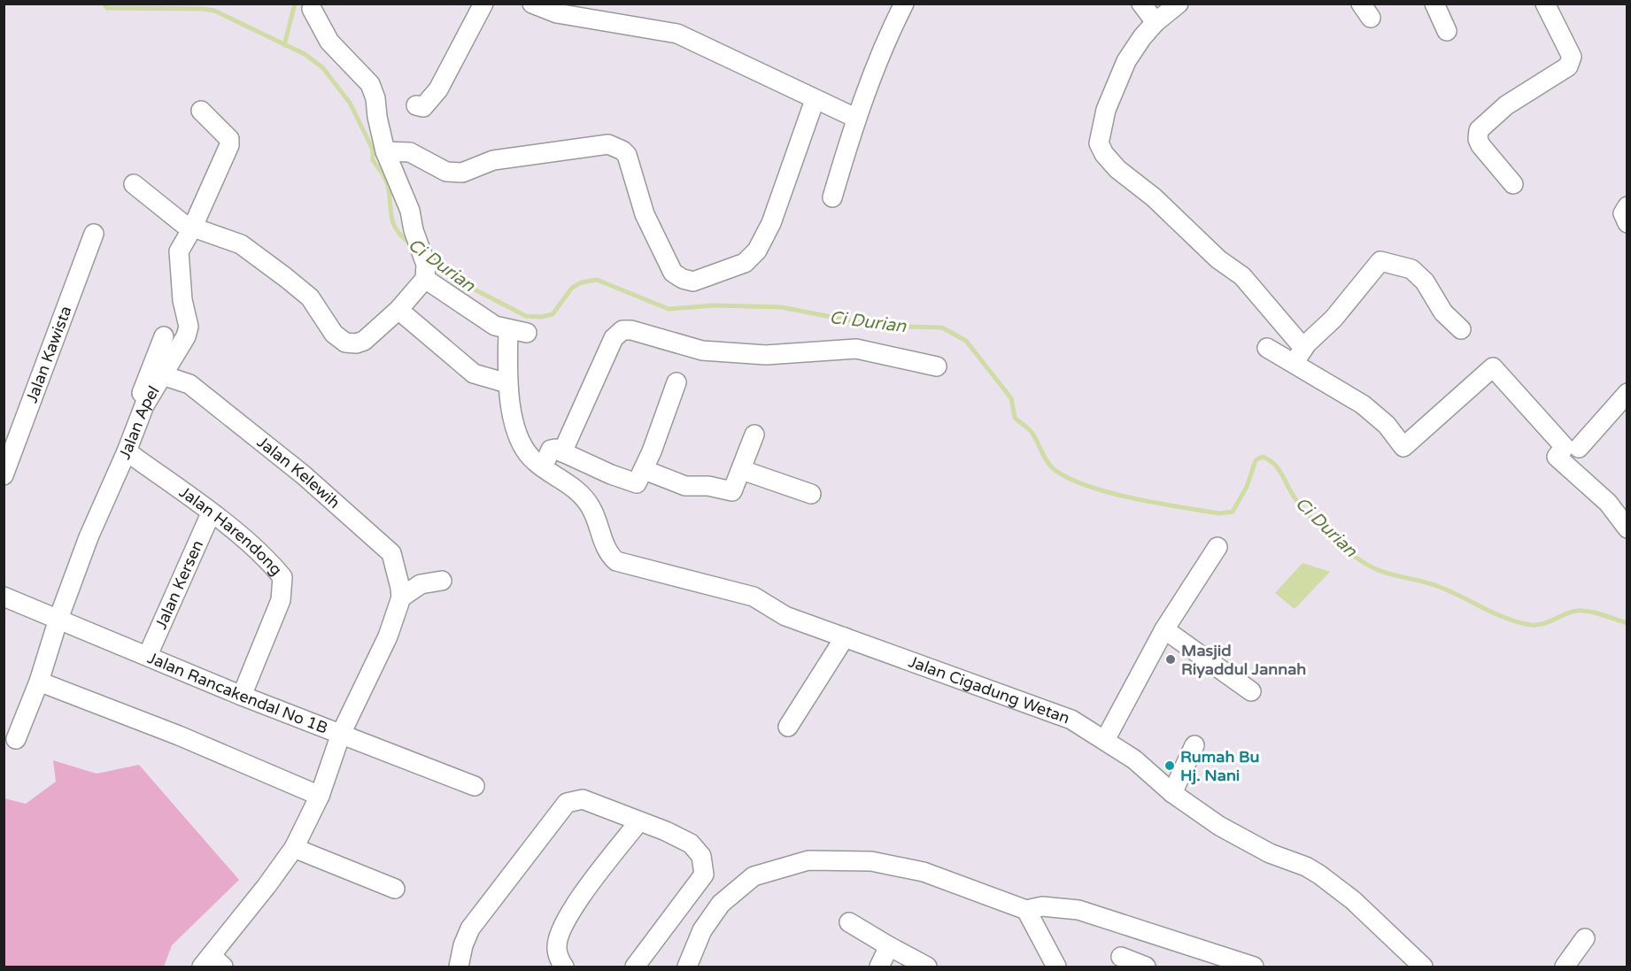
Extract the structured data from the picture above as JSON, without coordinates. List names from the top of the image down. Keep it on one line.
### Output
{"streets":{"street":["Jalan Kawista","Jalan Apel","Jalan Kelewih","Jalan Harendong","Jalan Kersen","Jalan Cigadung Wetan","Jalan Rancakendal No 1B"]},"crossings":[["Jalan Apel","Jalan Kelewih"],["Jalan Apel","Jalan Harendong"],["Jalan Apel","Jalan Rancakendal No 1B"],["Jalan Harendong","Jalan Kersen"],["Jalan Harendong","Jalan Rancakendal No 1B"],["Jalan Kersen","Jalan Rancakendal No 1B"]],"water":["Ci Durian"],"places":["Masjid Riyaddul Jannah","Rumah Bu Hj. Nani"]}
